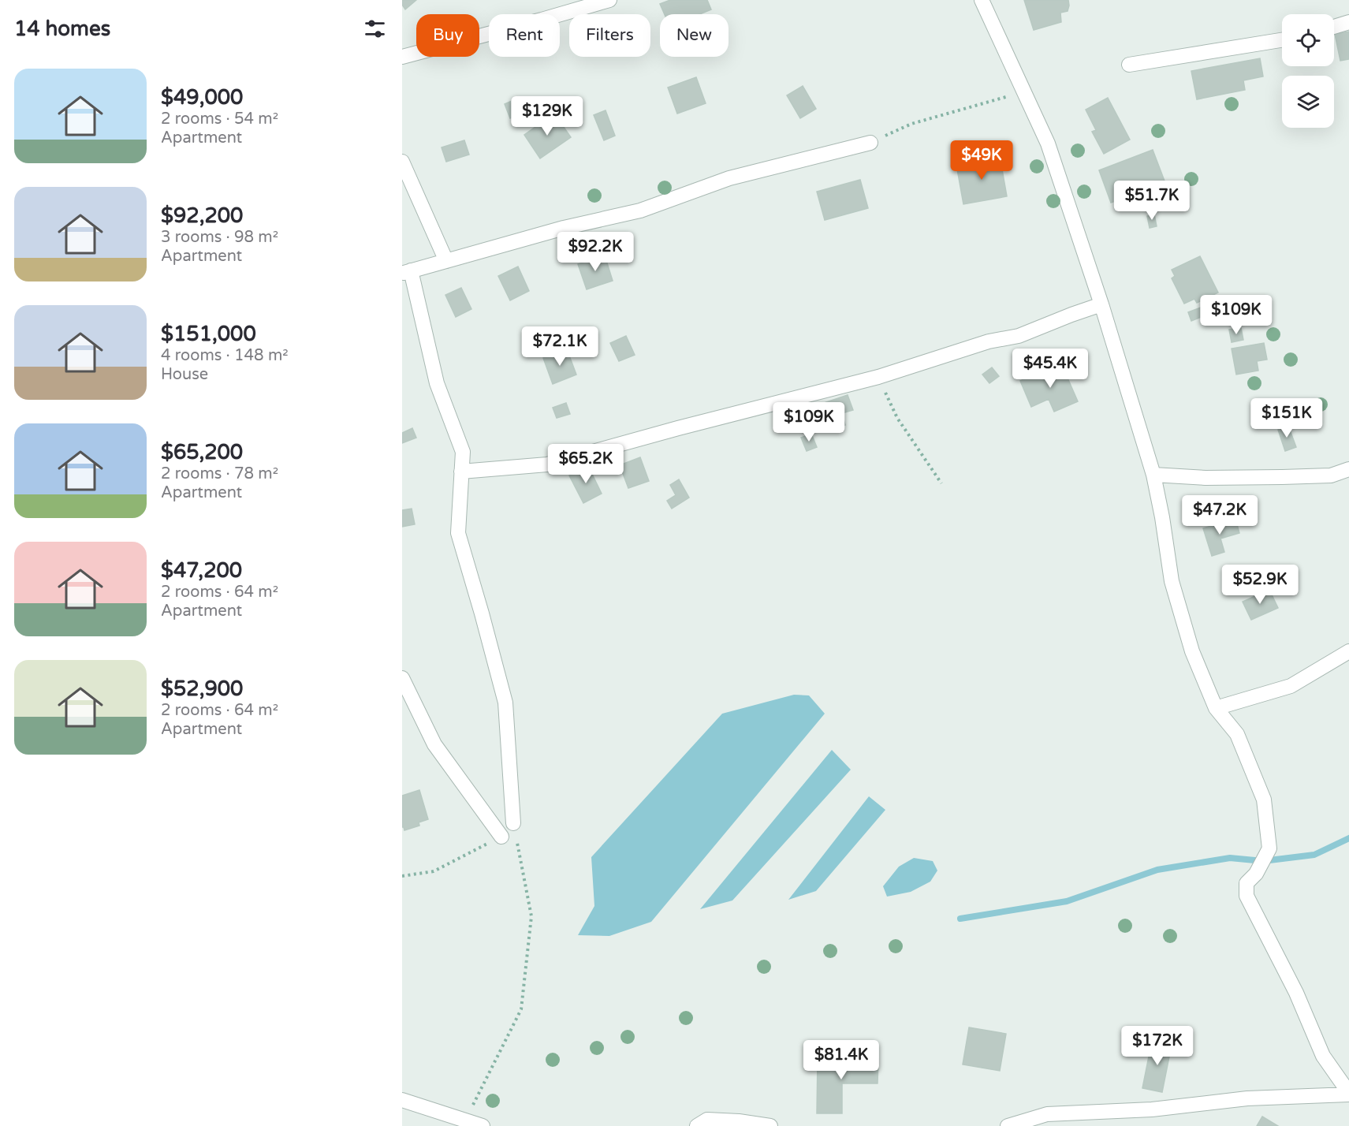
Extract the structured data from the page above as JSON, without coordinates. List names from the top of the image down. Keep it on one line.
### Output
{"page":{"heading":"14 homes","chip":["Buy","Rent","Filters","New"],"list":[{"name":"$49,000","note":"2 rooms · 54 m² · Apartment"},{"name":"$92,200","note":"3 rooms · 98 m² · Apartment"},{"name":"$151,000","note":"4 rooms · 148 m² · House"},{"name":"$65,200","note":"2 rooms · 78 m² · Apartment"},{"name":"$47,200","note":"2 rooms · 64 m² · Apartment"},{"name":"$52,900","note":"2 rooms · 64 m² · Apartment"}],"price":["$129K","$49K","$51.7K","$92.2K","$109K","$72.1K","$45.4K","$151K","$109K","$65.2K","$47.2K","$52.9K","$172K","$81.4K"]}}
